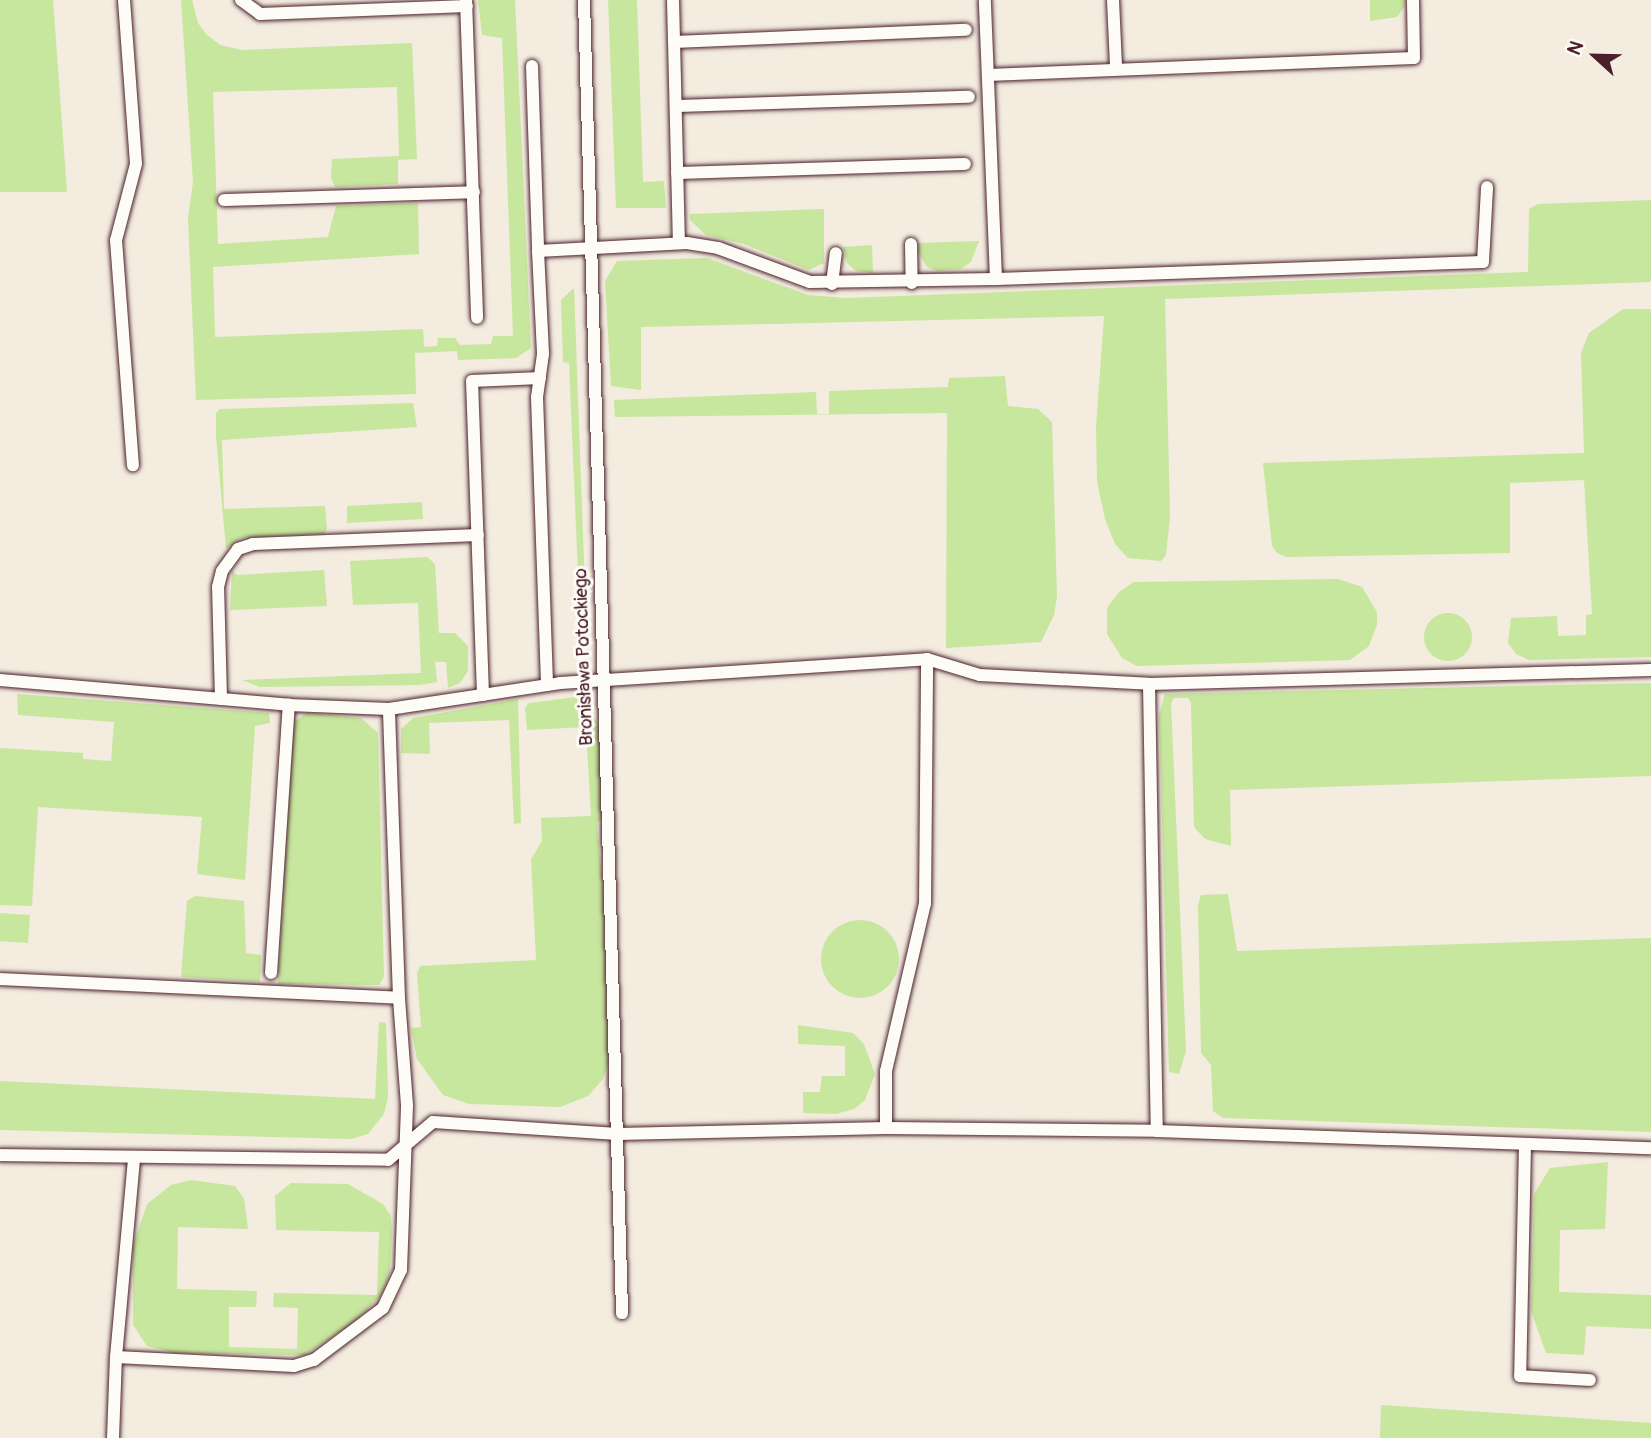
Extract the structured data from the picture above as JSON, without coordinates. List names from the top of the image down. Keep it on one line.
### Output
{"streets":{"lane":["Bronisława Potockiego"]},"north":"left"}
